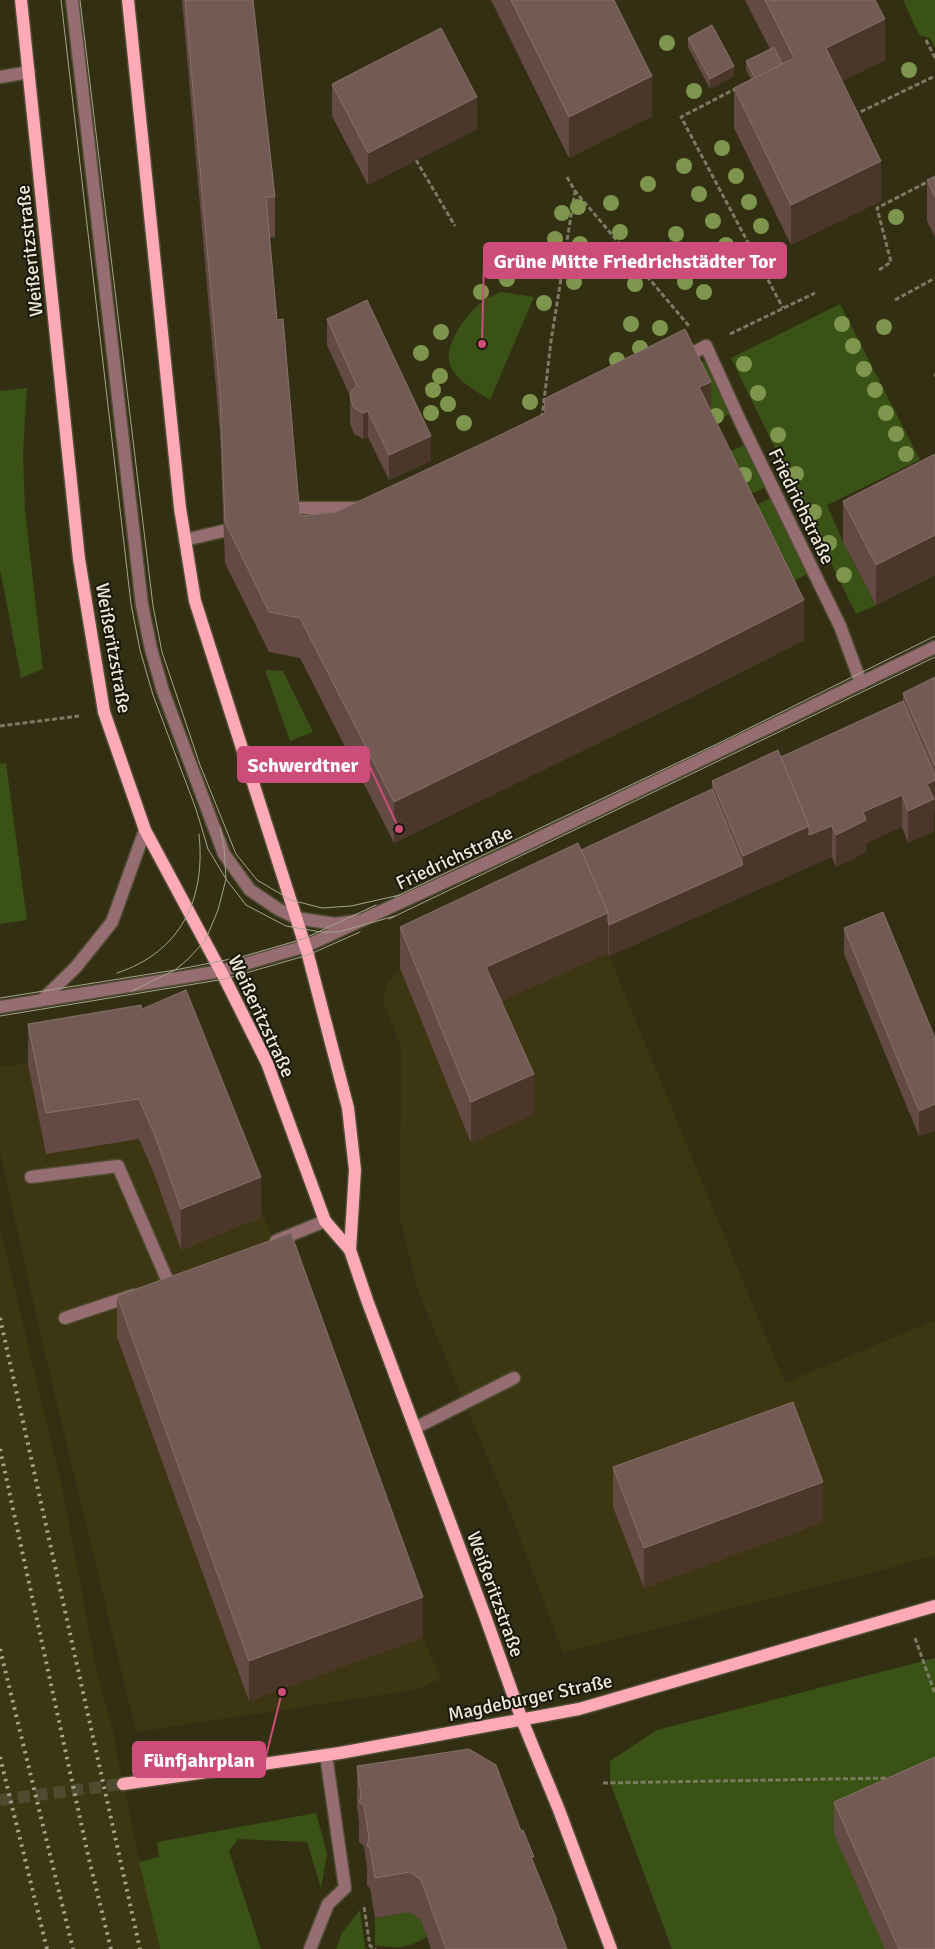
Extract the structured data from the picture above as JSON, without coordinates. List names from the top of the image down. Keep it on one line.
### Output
{"streets":{"main road":["Weißeritzstraße","Magdeburger Straße"],"street":["Friedrichstraße"]},"crossings":[["Weißeritzstraße","Friedrichstraße"],["Weißeritzstraße","Magdeburger Straße"]],"places":["Grüne Mitte Friedrichstädter Tor","Schwerdtner","Fünfjahrplan"]}
